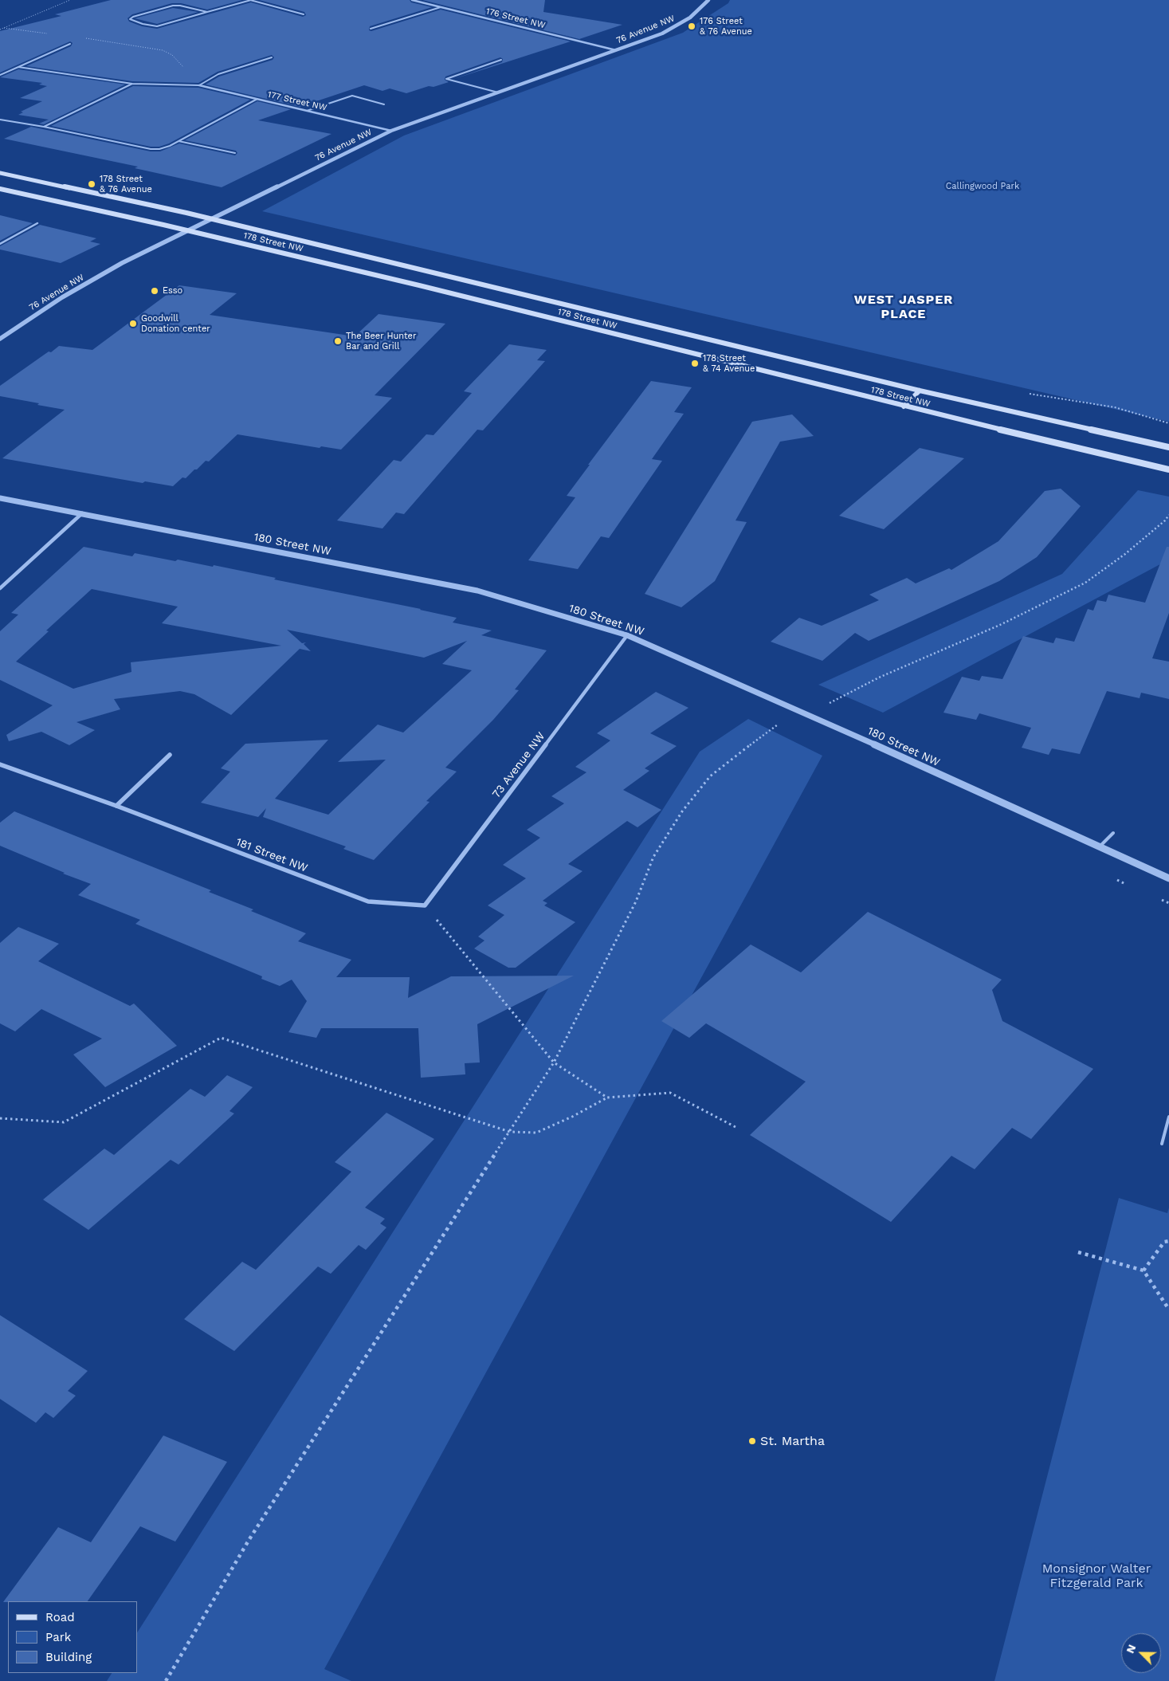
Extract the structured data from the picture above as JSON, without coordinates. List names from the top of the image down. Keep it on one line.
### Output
{"streets":{"main road":["178 Street NW"],"street":["176 Street NW","76 Avenue NW","177 Street NW","180 Street NW","73 Avenue NW","181 Street NW"]},"crossings":[["176 Street NW","76 Avenue NW"],["76 Avenue NW","177 Street NW"],["76 Avenue NW","178 Street NW"],["180 Street NW","73 Avenue NW"],["73 Avenue NW","181 Street NW"]],"districts":["WEST JASPER PLACE"],"parks":["Callingwood Park","Monsignor Walter Fitzgerald Park"],"places":["176 Street & 76 Avenue","178 Street & 76 Avenue","Esso","Goodwill Donation center","The Beer Hunter Bar and Grill","178 Street & 74 Avenue","St. Martha"],"legend":["Road","Park","Building"],"north":"top left"}
